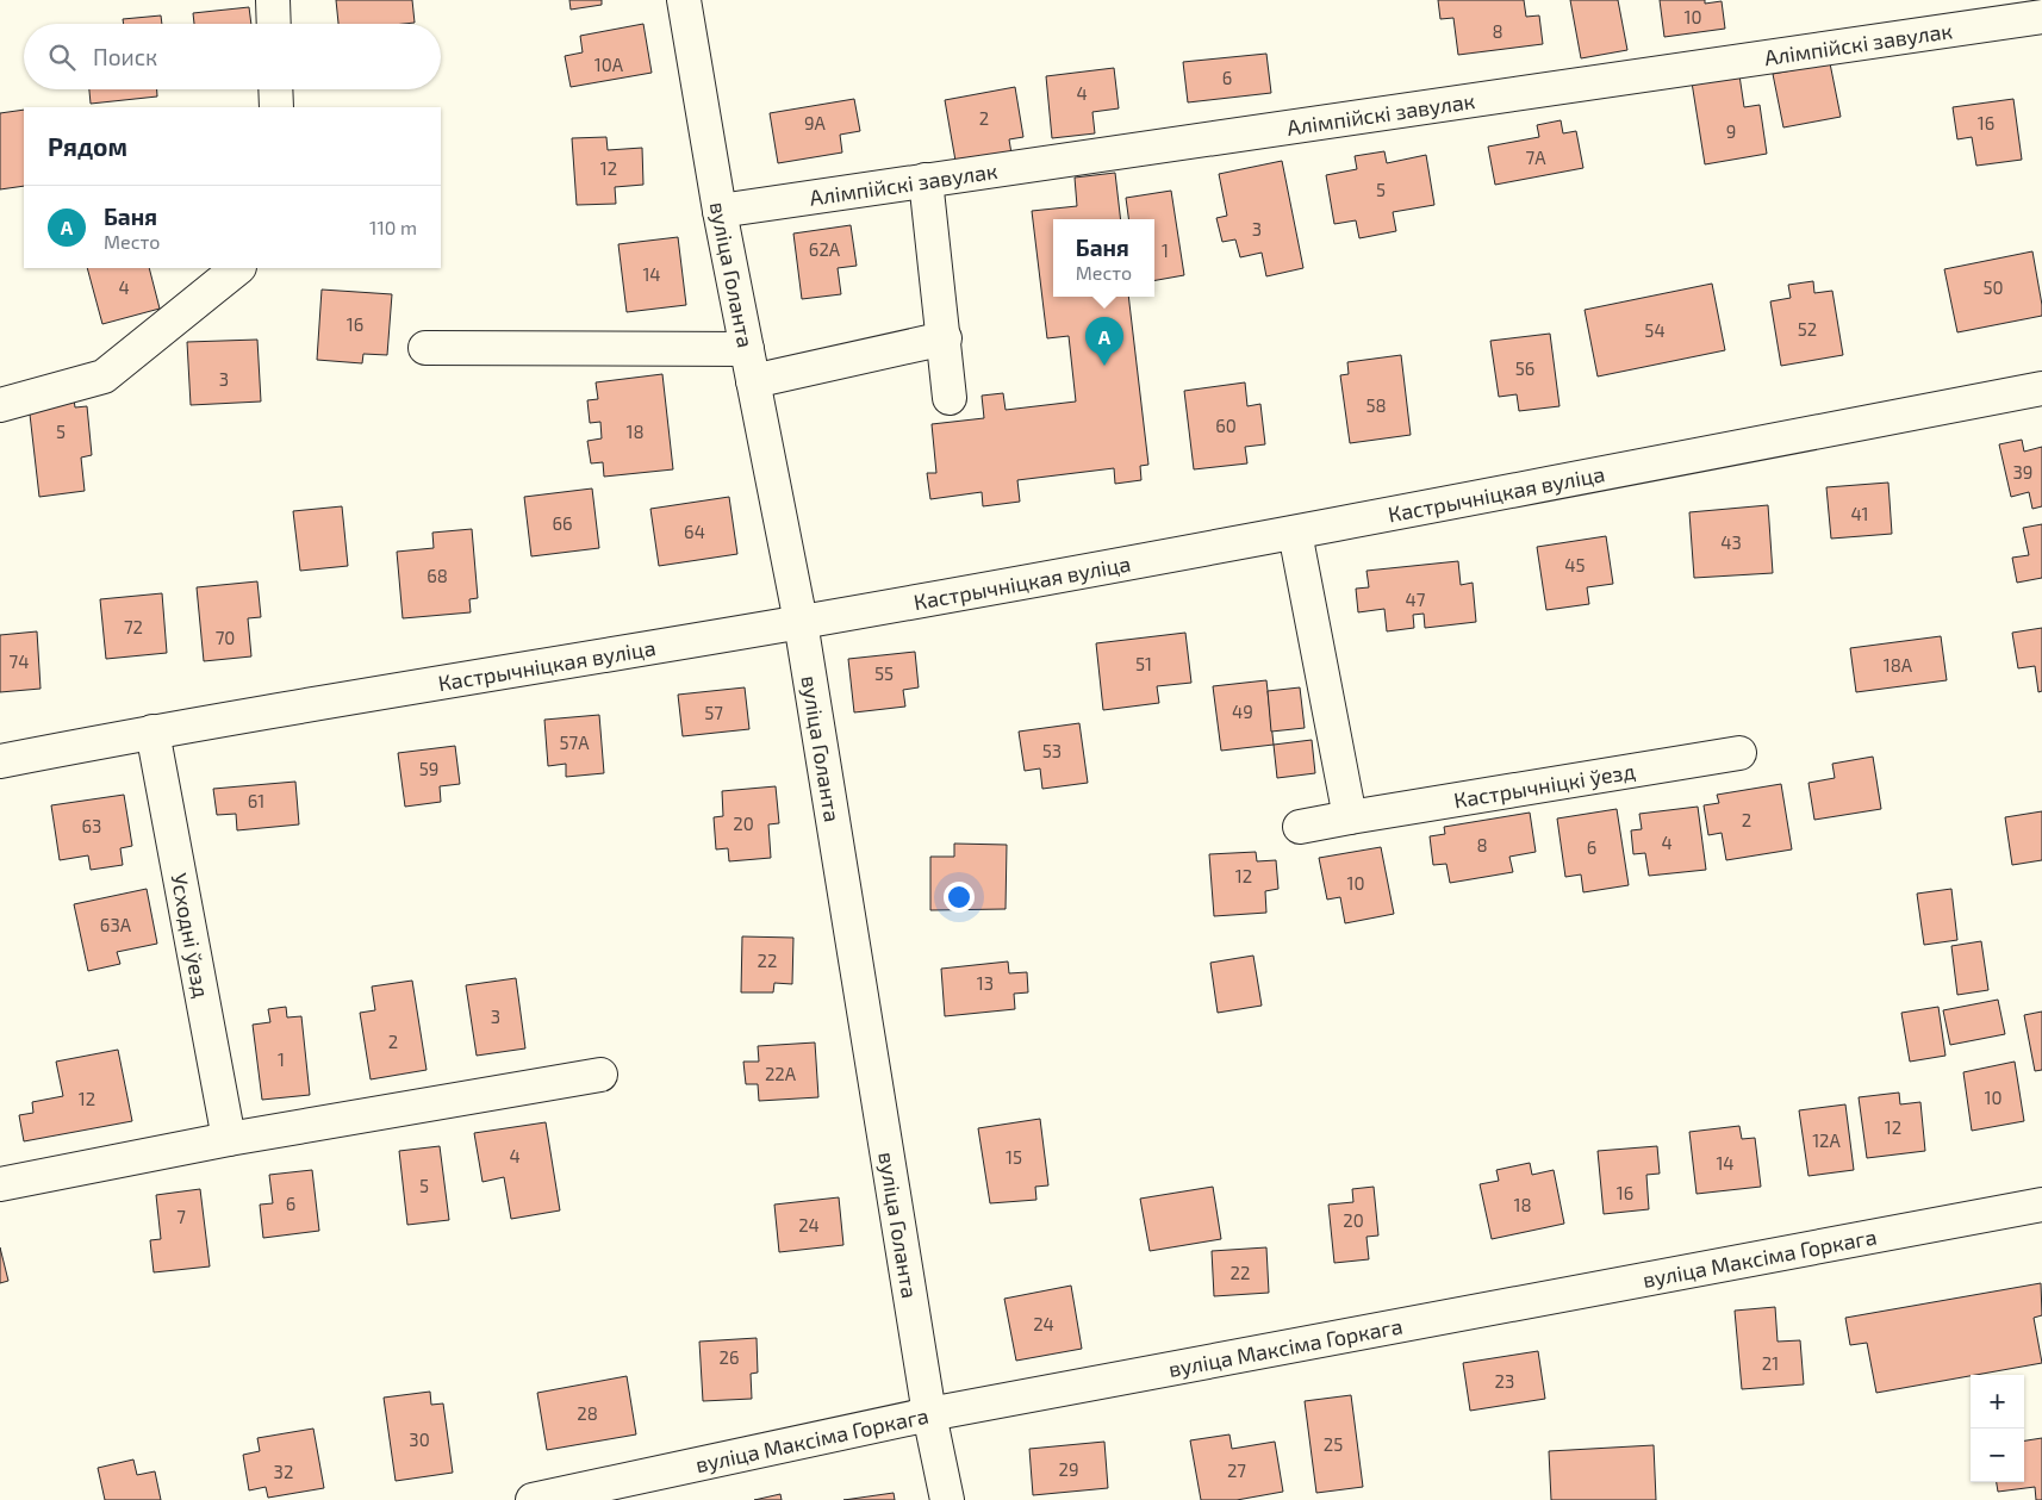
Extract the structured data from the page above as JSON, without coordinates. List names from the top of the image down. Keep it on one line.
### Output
{"streets":{"street":["Алімпійскі завулак","вуліца Голанта","Кастрычніцкая вуліца","Кастрычніцкі ўезд","Усходні ўезд","вуліца Максіма Горкага"]},"crossings":[["Алімпійскі завулак","вуліца Голанта"],["вуліца Голанта","Кастрычніцкая вуліца"],["вуліца Голанта","вуліца Максіма Горкага"],["Кастрычніцкая вуліца","Усходні ўезд"]],"house_numbers":["10","8","10А","6","4","2","9А","16","9","7А","12","5","3","62А","1","14","4","50","16","52","54","56","3","58","60","5","18","39","41","66","64","43","45","68","47","72","70","74","51","18А","55","49","57","57А","53","59","61","2","20","63","4","8","6","12","10","63А","22","13","3","2","1","22А","10","12","12","12А","4","15","14","5","16","6","18","7","20","24","22","24","26","21","23","28","30","25","29","27","32"],"page":{"search":"Поиск","heading":"Рядом","list":[{"mark":"A","name":"Баня","note":"Место","value":"110 m"}],"popup":["Баня","Место"],"pins":"A","map_buttons":["+","−"]}}
